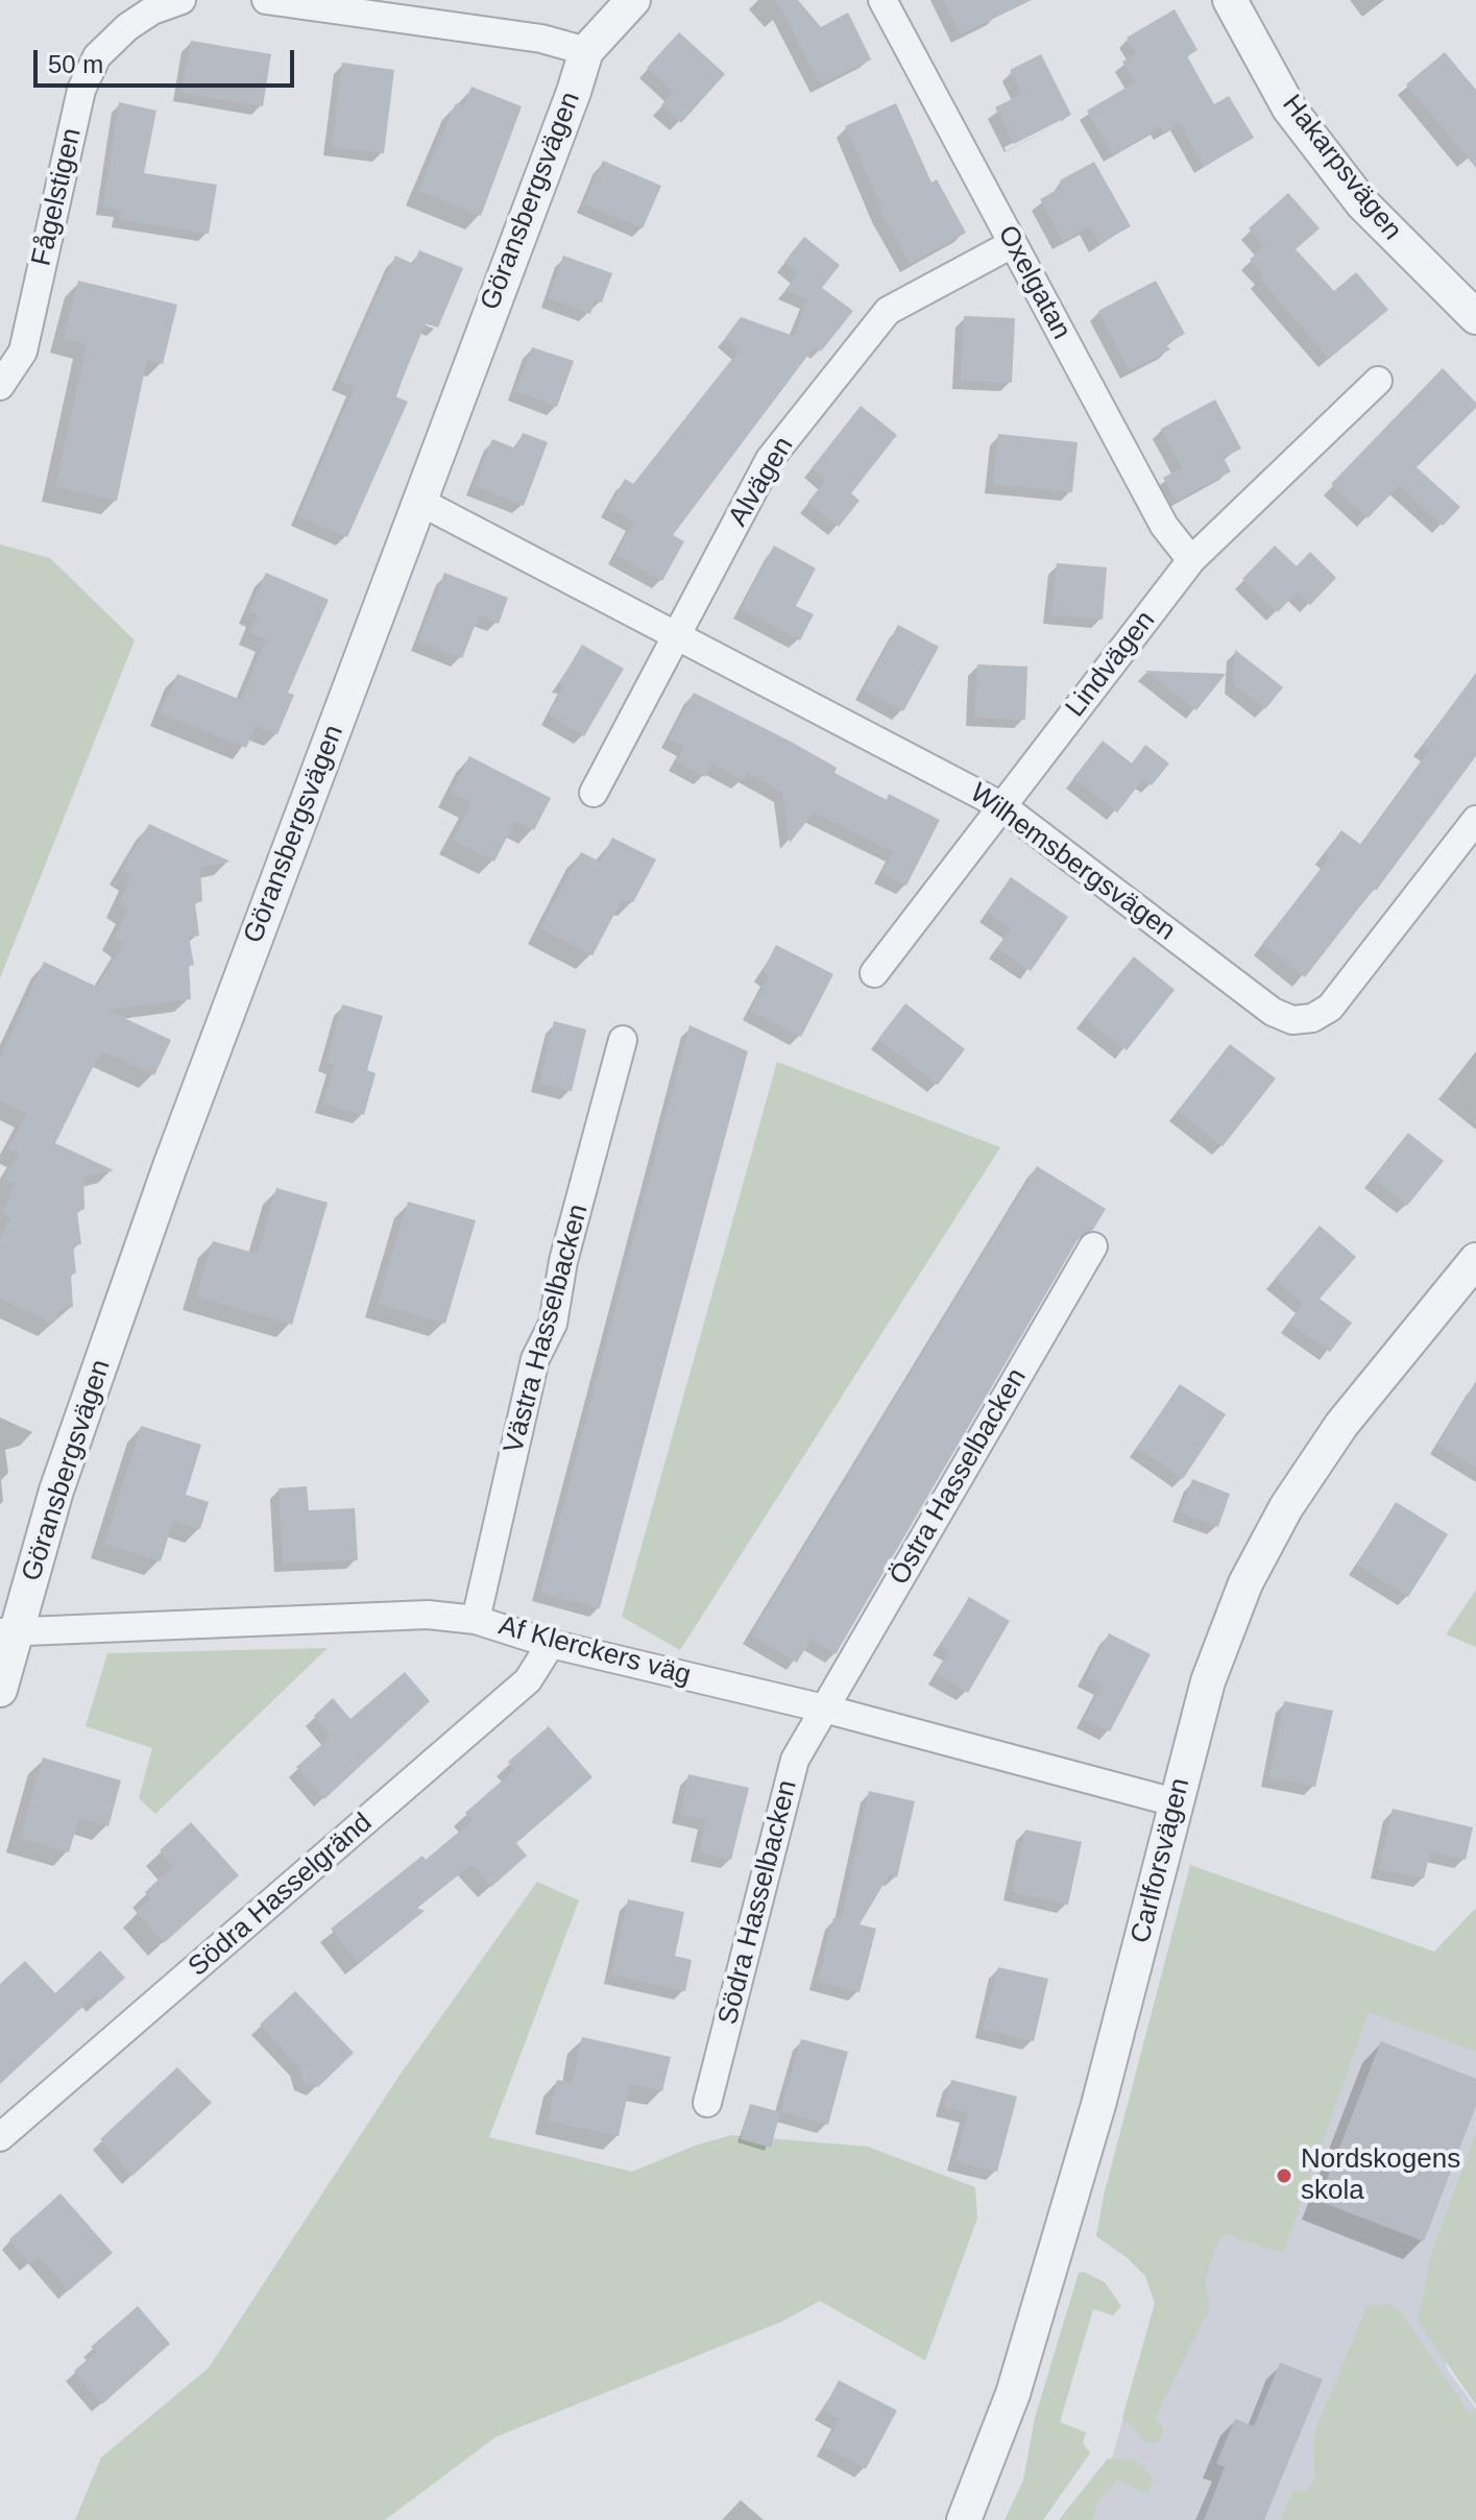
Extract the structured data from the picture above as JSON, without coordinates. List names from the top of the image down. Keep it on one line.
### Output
{"streets":{"street":["Hakarpsvägen","Fågelstigen","Göransbergsvägen","Oxelgatan","Alvägen","Lindvägen","Wilhemsbergsvägen","Västra Hasselbacken","Östra Hasselbacken","Af Klerckers väg","Carlforsvägen","Södra Hasselgränd","Södra Hasselbacken"]},"crossings":[["Göransbergsvägen","Wilhemsbergsvägen"],["Göransbergsvägen","Af Klerckers väg"],["Oxelgatan","Alvägen"],["Oxelgatan","Lindvägen"],["Alvägen","Wilhemsbergsvägen"],["Lindvägen","Wilhemsbergsvägen"],["Västra Hasselbacken","Af Klerckers väg"],["Östra Hasselbacken","Af Klerckers väg"],["Östra Hasselbacken","Södra Hasselbacken"],["Af Klerckers väg","Carlforsvägen"],["Af Klerckers väg","Södra Hasselgränd"],["Af Klerckers väg","Södra Hasselbacken"]],"places":["Nordskogens skola"],"scale_bar":"50 m"}
